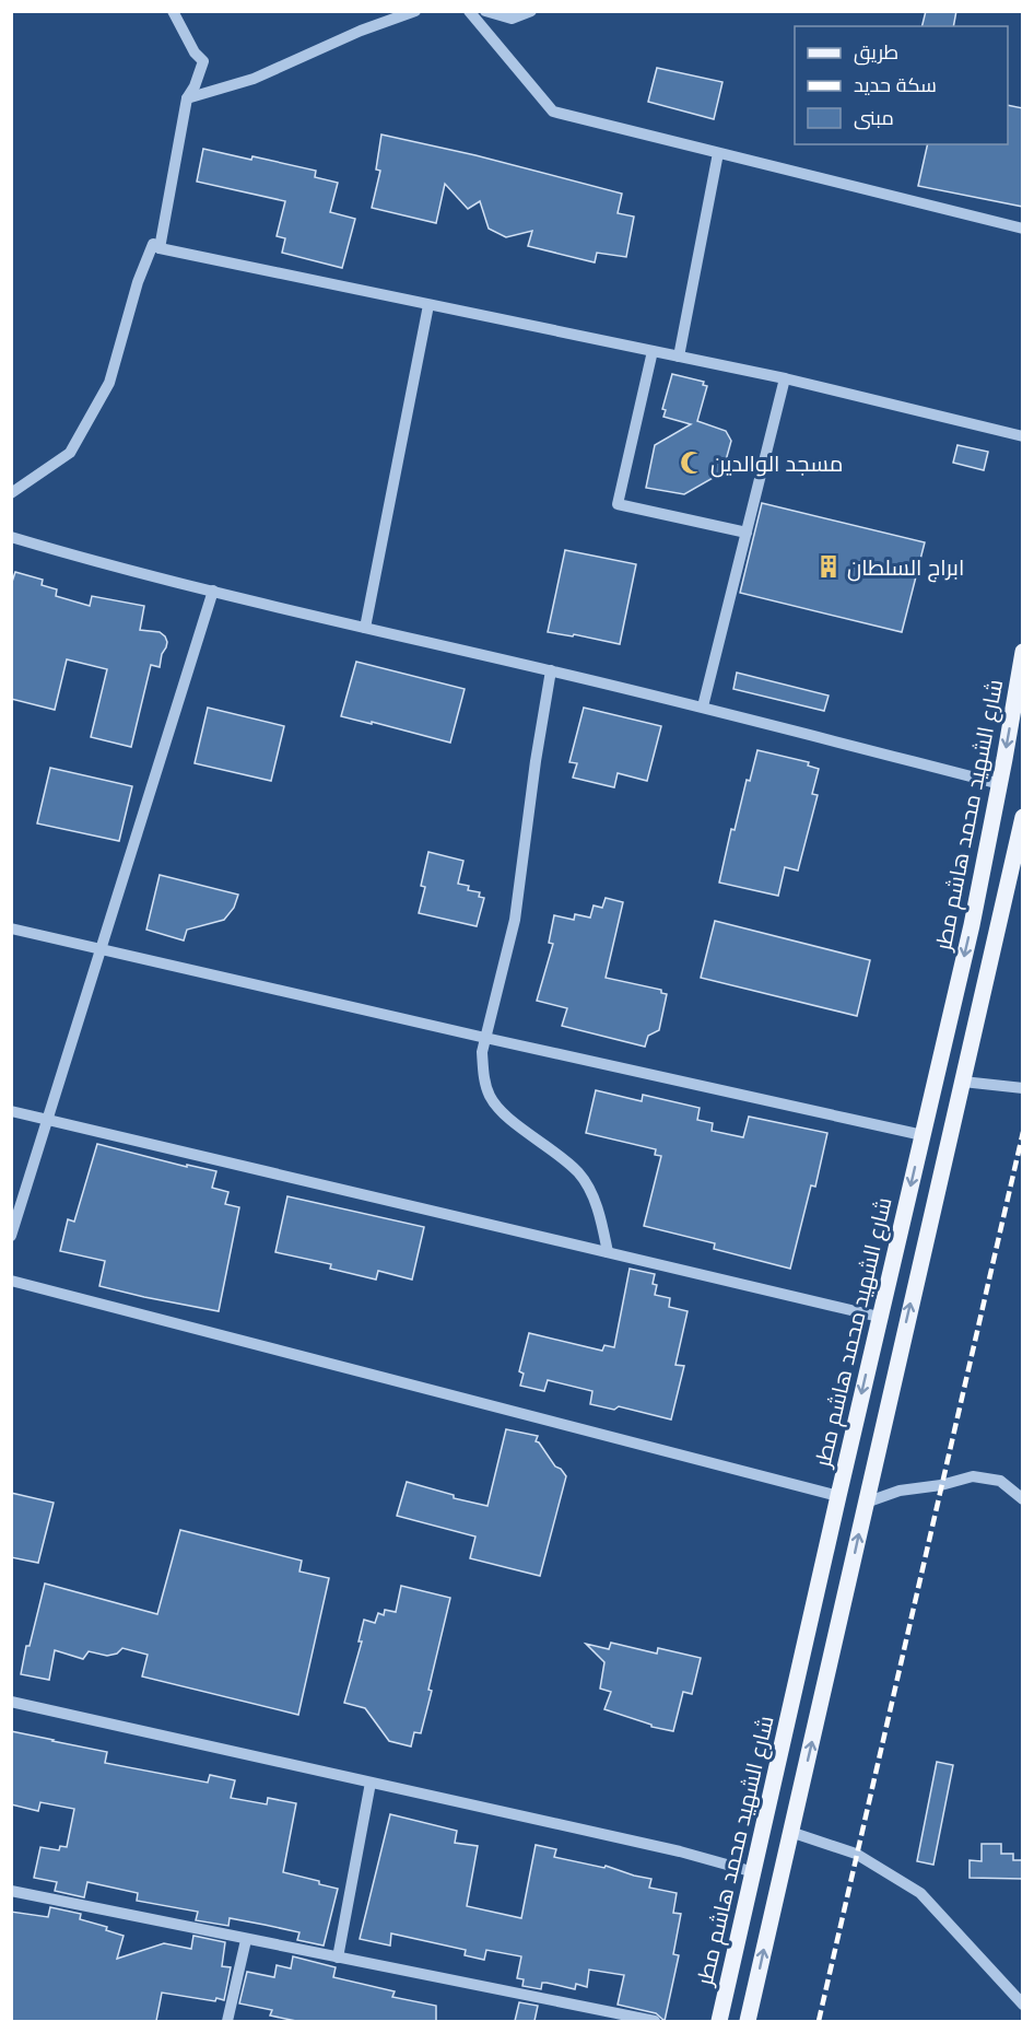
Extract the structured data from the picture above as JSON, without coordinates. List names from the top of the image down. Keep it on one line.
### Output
{"streets":{"main road":["شارع الشهيد محمد هاشم مطر"]},"places":{"mosque":["مسجد الوالدين"],"building":["ابراج السلطان"]},"legend":["طريق","سكة حديد","مبنى"]}
